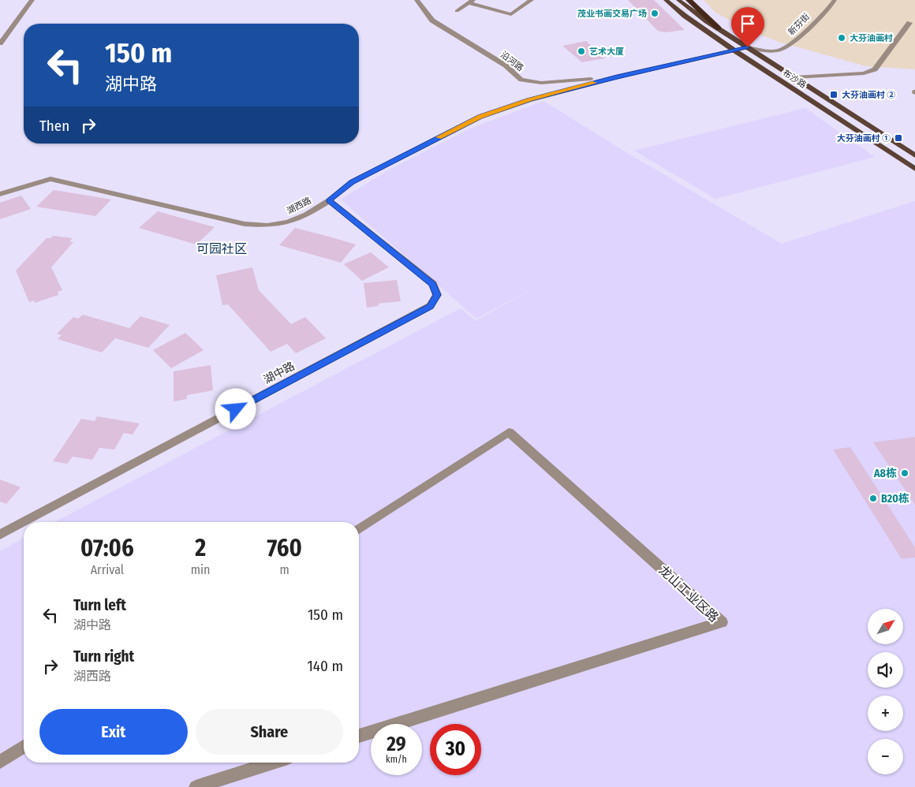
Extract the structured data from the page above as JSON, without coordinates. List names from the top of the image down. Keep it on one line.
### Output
{"streets":{"main road":["布沙路"],"street":["新芬街","沿河路","湖西路","湖中路","龙山工业区路"]},"crossings":[["新芬街","布沙路"],["新芬街","湖西路"],["沿河路","湖西路"],["布沙路","湖西路"],["湖西路","湖中路"]],"districts":["可园社区"],"places":{"other":["茂业书画交易广场","大芬油画村","艺术大厦","A8栋","B20栋"],"transit":["大芬油画村 ②","大芬油画村 ①"]},"north":"top right","page":{"turn":["150 m","湖中路"],"then":"Then","eta":["07:06","Arrival","2","min","760","m"],"list":[{"name":"Turn left","note":"湖中路","value":"150 m"},{"name":"Turn right","note":"湖西路","value":"140 m"}],"map_buttons":["+","−"],"buttons":["Exit","Share"],"speed":"29 km/h","limit":"30"}}
